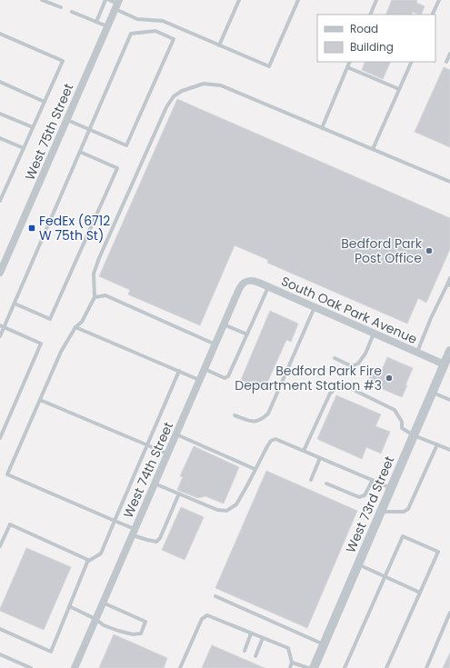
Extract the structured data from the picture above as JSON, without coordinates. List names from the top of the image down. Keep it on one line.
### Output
{"streets":{"street":["West 75th Street","South Oak Park Avenue","West 74th Street","West 73rd Street"]},"crossings":[["South Oak Park Avenue","West 74th Street"],["South Oak Park Avenue","West 73rd Street"]],"places":{"transit":["FedEx (6712 W 75th St)"],"other":["Bedford Park Post Office","Bedford Park Fire Department Station #3"]},"legend":["Road","Building"]}
